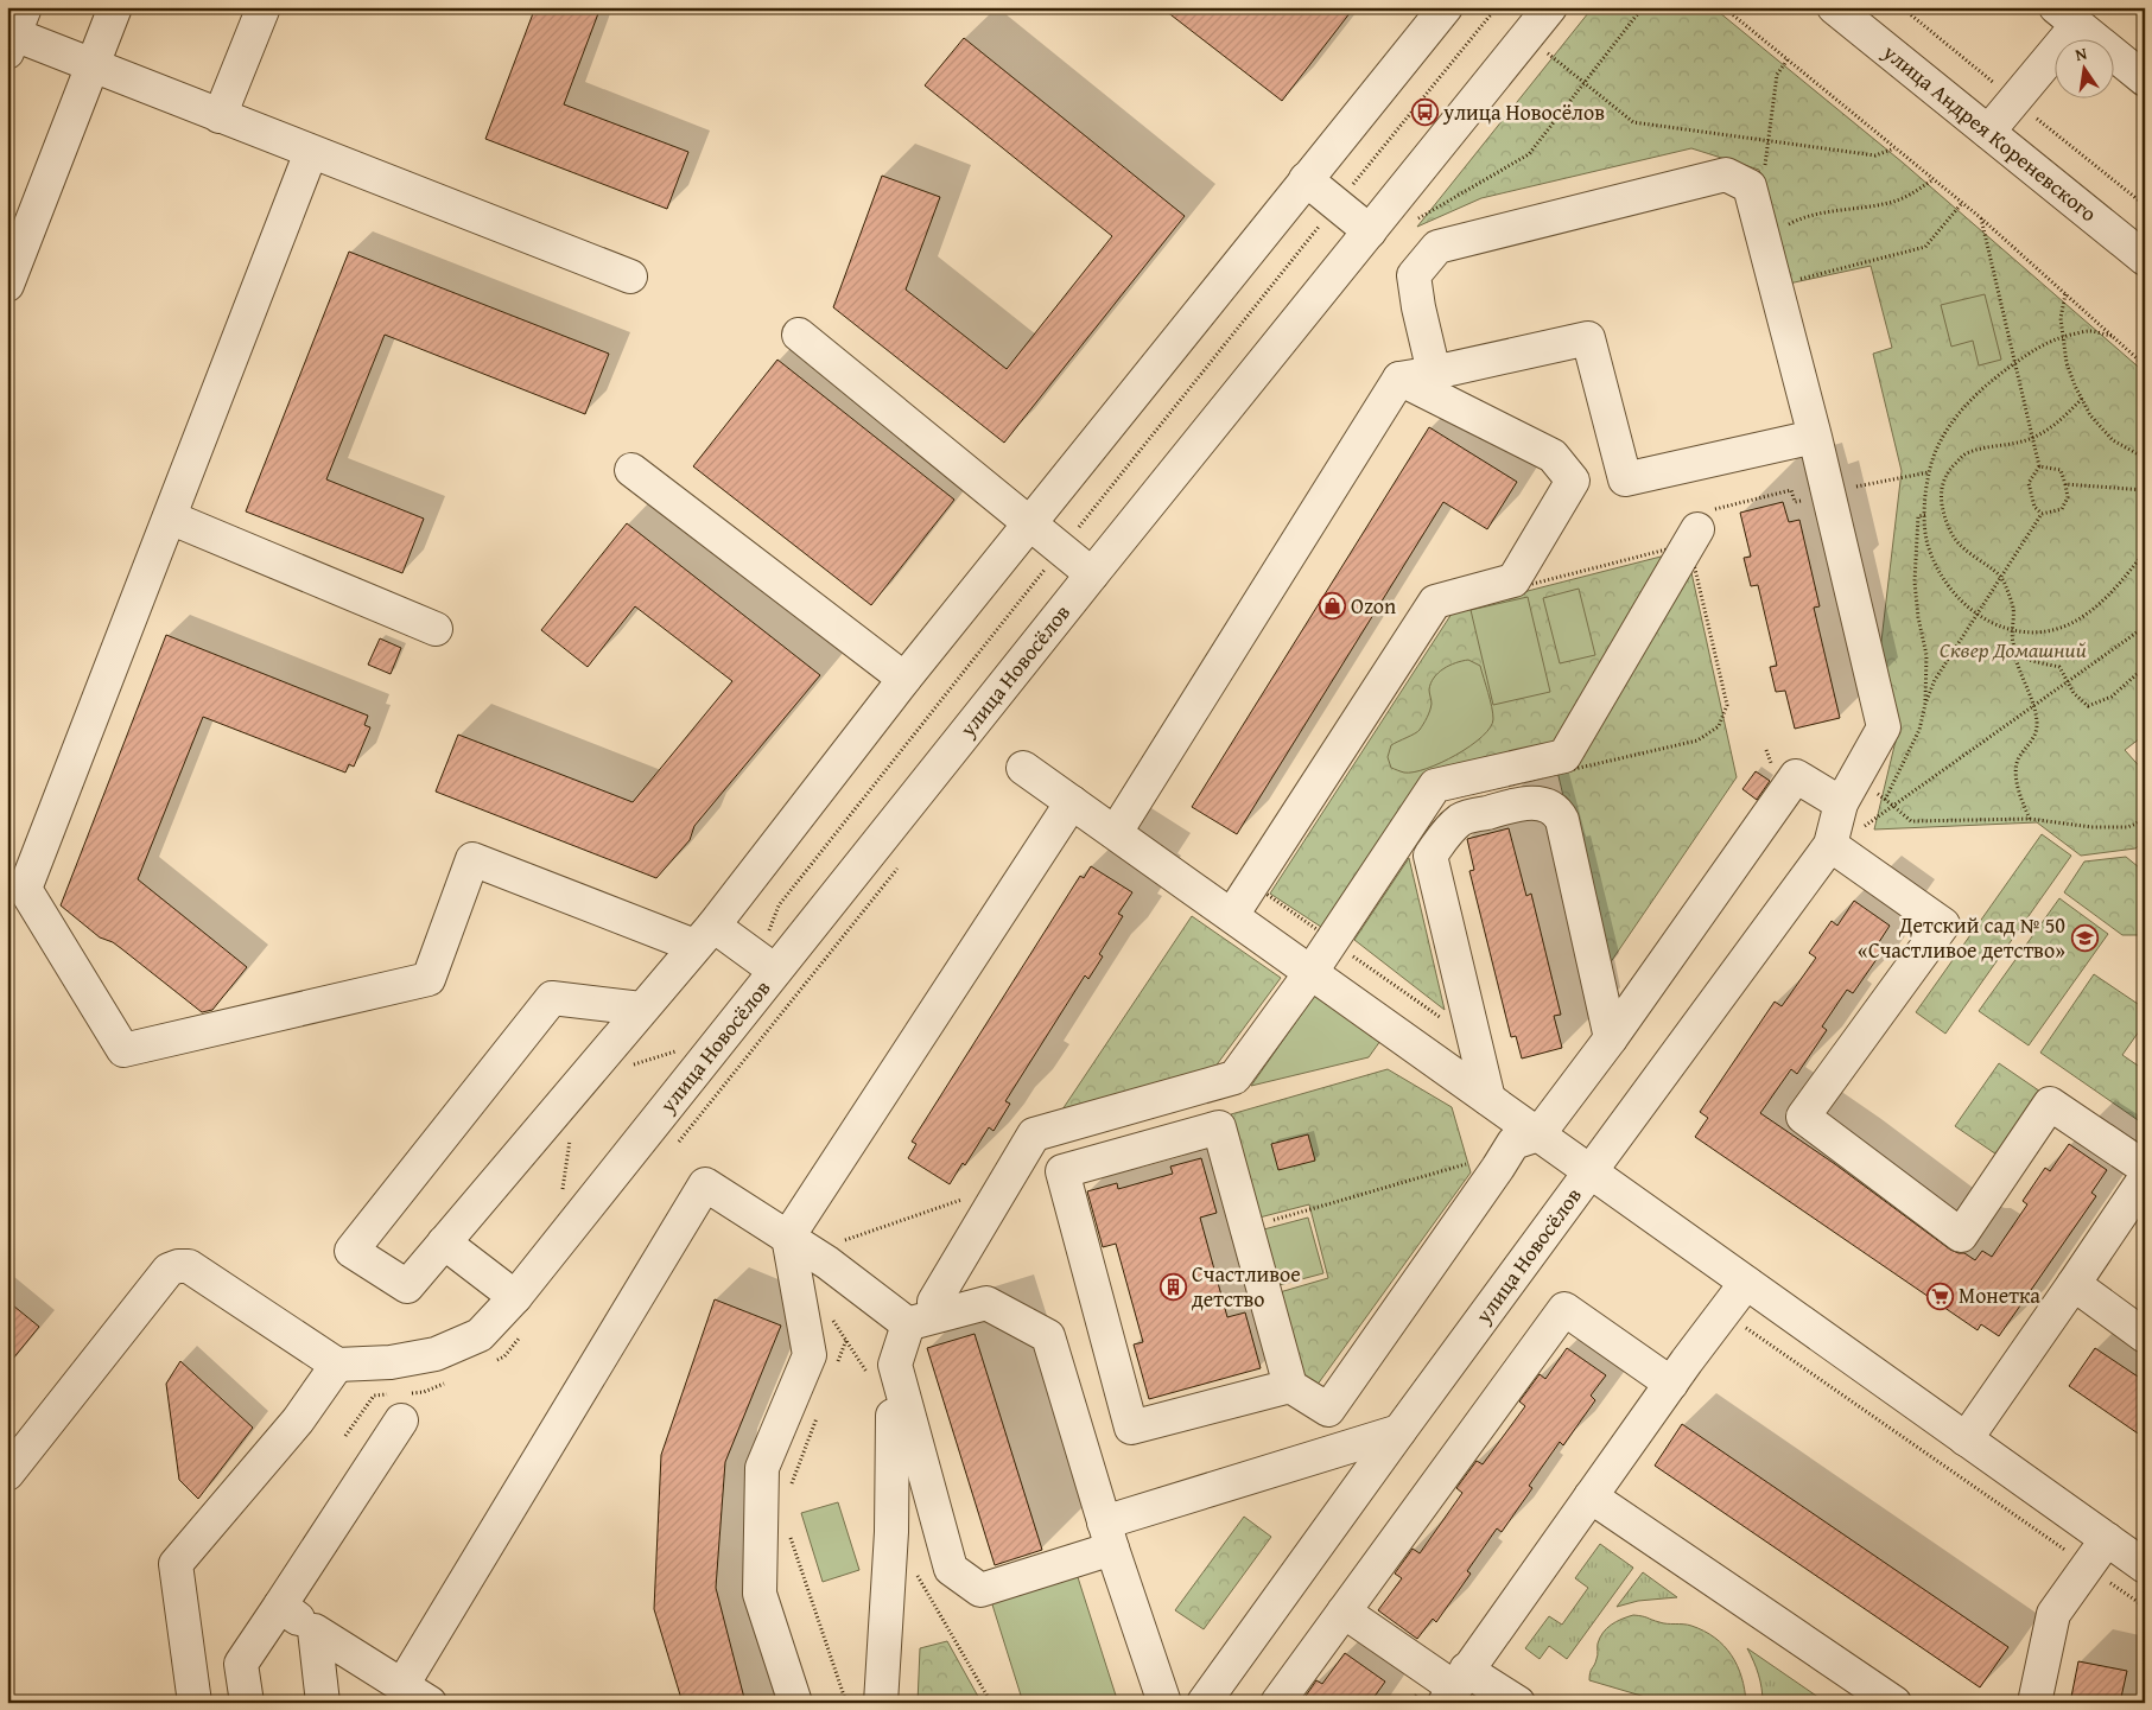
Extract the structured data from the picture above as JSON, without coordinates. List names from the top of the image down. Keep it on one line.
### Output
{"streets":{"street":["улица Андрея Кореневского","улица Новосёлов"]},"parks":["Сквер Домашний"],"places":{"bus stop":["улица Новосёлов"],"shop":["Ozon"],"school or university":["Детский сад № 50 «Счастливое детство»"],"building":["Счастливое детство"],"supermarket":["Монетка"]},"north":"top"}
